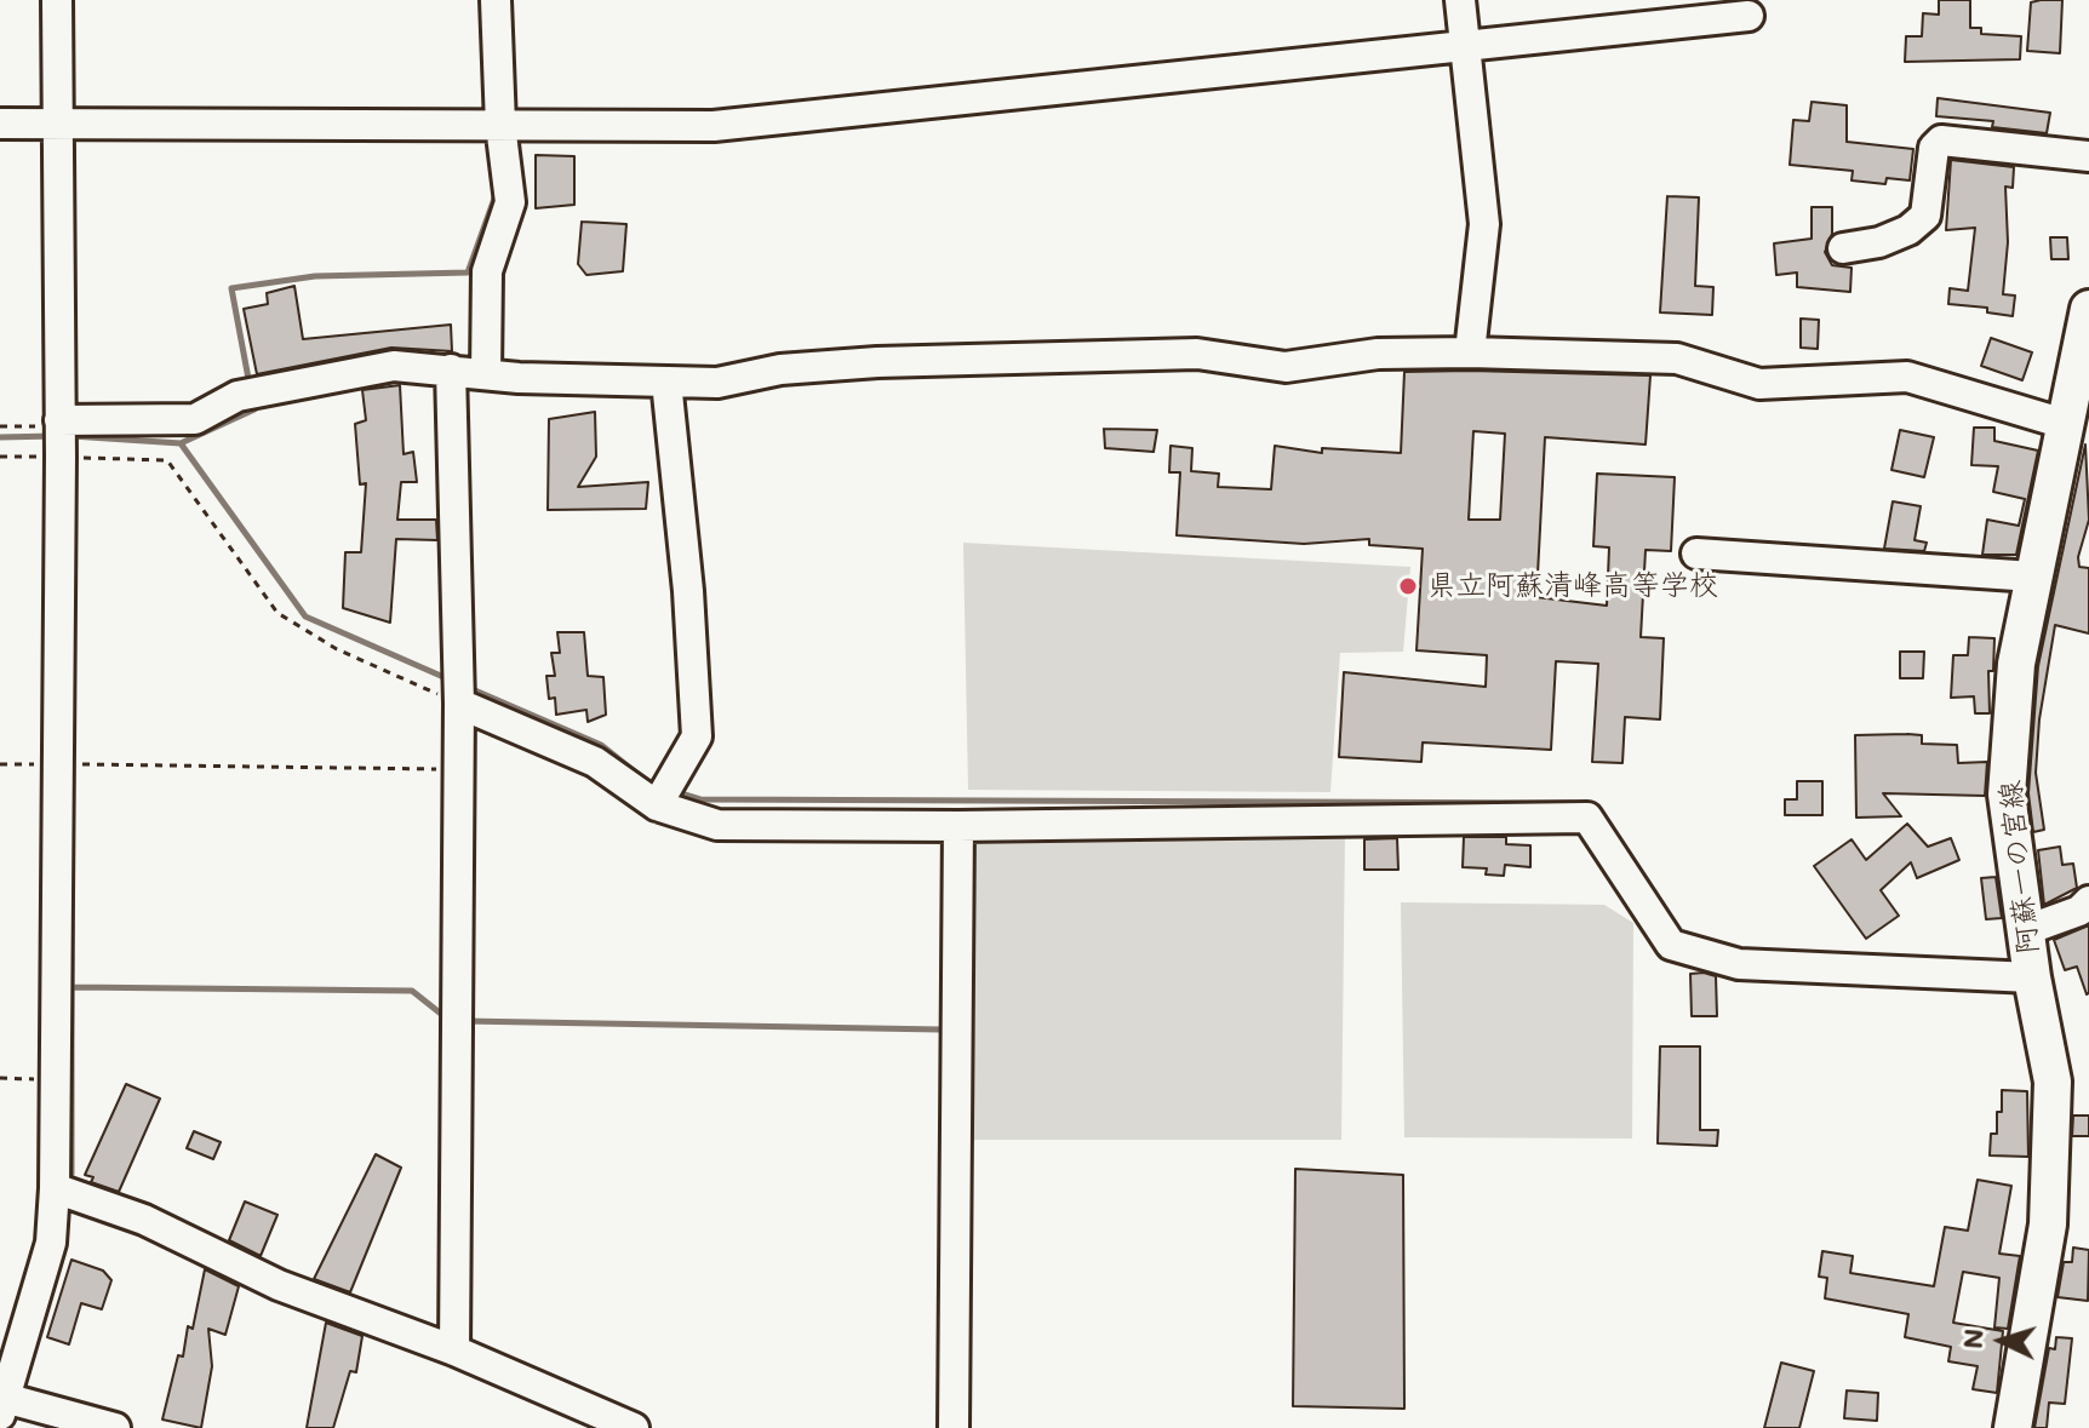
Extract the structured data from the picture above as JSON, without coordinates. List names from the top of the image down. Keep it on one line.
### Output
{"streets":{"main road":["阿蘇一の宮線"]},"places":["県立阿蘇清峰高等学校"],"north":"left"}
